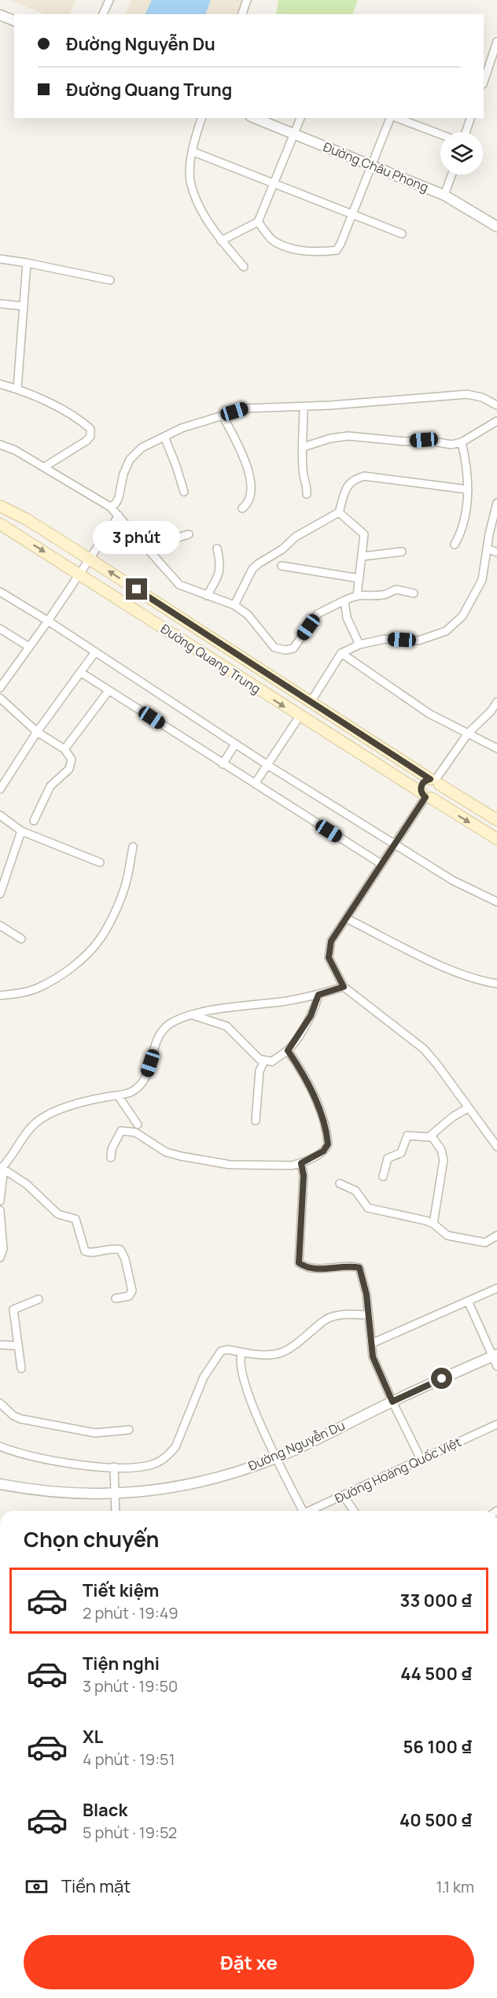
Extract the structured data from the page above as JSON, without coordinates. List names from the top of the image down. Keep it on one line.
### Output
{"streets":{"main road":["Đường Quang Trung"],"street":["Đường Châu Phong","Đường Nguyễn Du","Đường Hoàng Quốc Việt"]},"page":{"banner":["Đường Nguyễn Du","Đường Quang Trung"],"bubble":"3 phút","heading":"Chọn chuyến","list":[{"name":"Tiết kiệm","note":"2 phút · 19:49","value":"33 000 ₫"},{"name":"Tiện nghi","note":"3 phút · 19:50","value":"44 500 ₫"},{"name":"XL","note":"4 phút · 19:51","value":"56 100 ₫"},{"name":"Black","note":"5 phút · 19:52","value":"40 500 ₫"}],"pay":["Tiền mặt","1.1 km"],"buttons":"Đặt xe"}}
